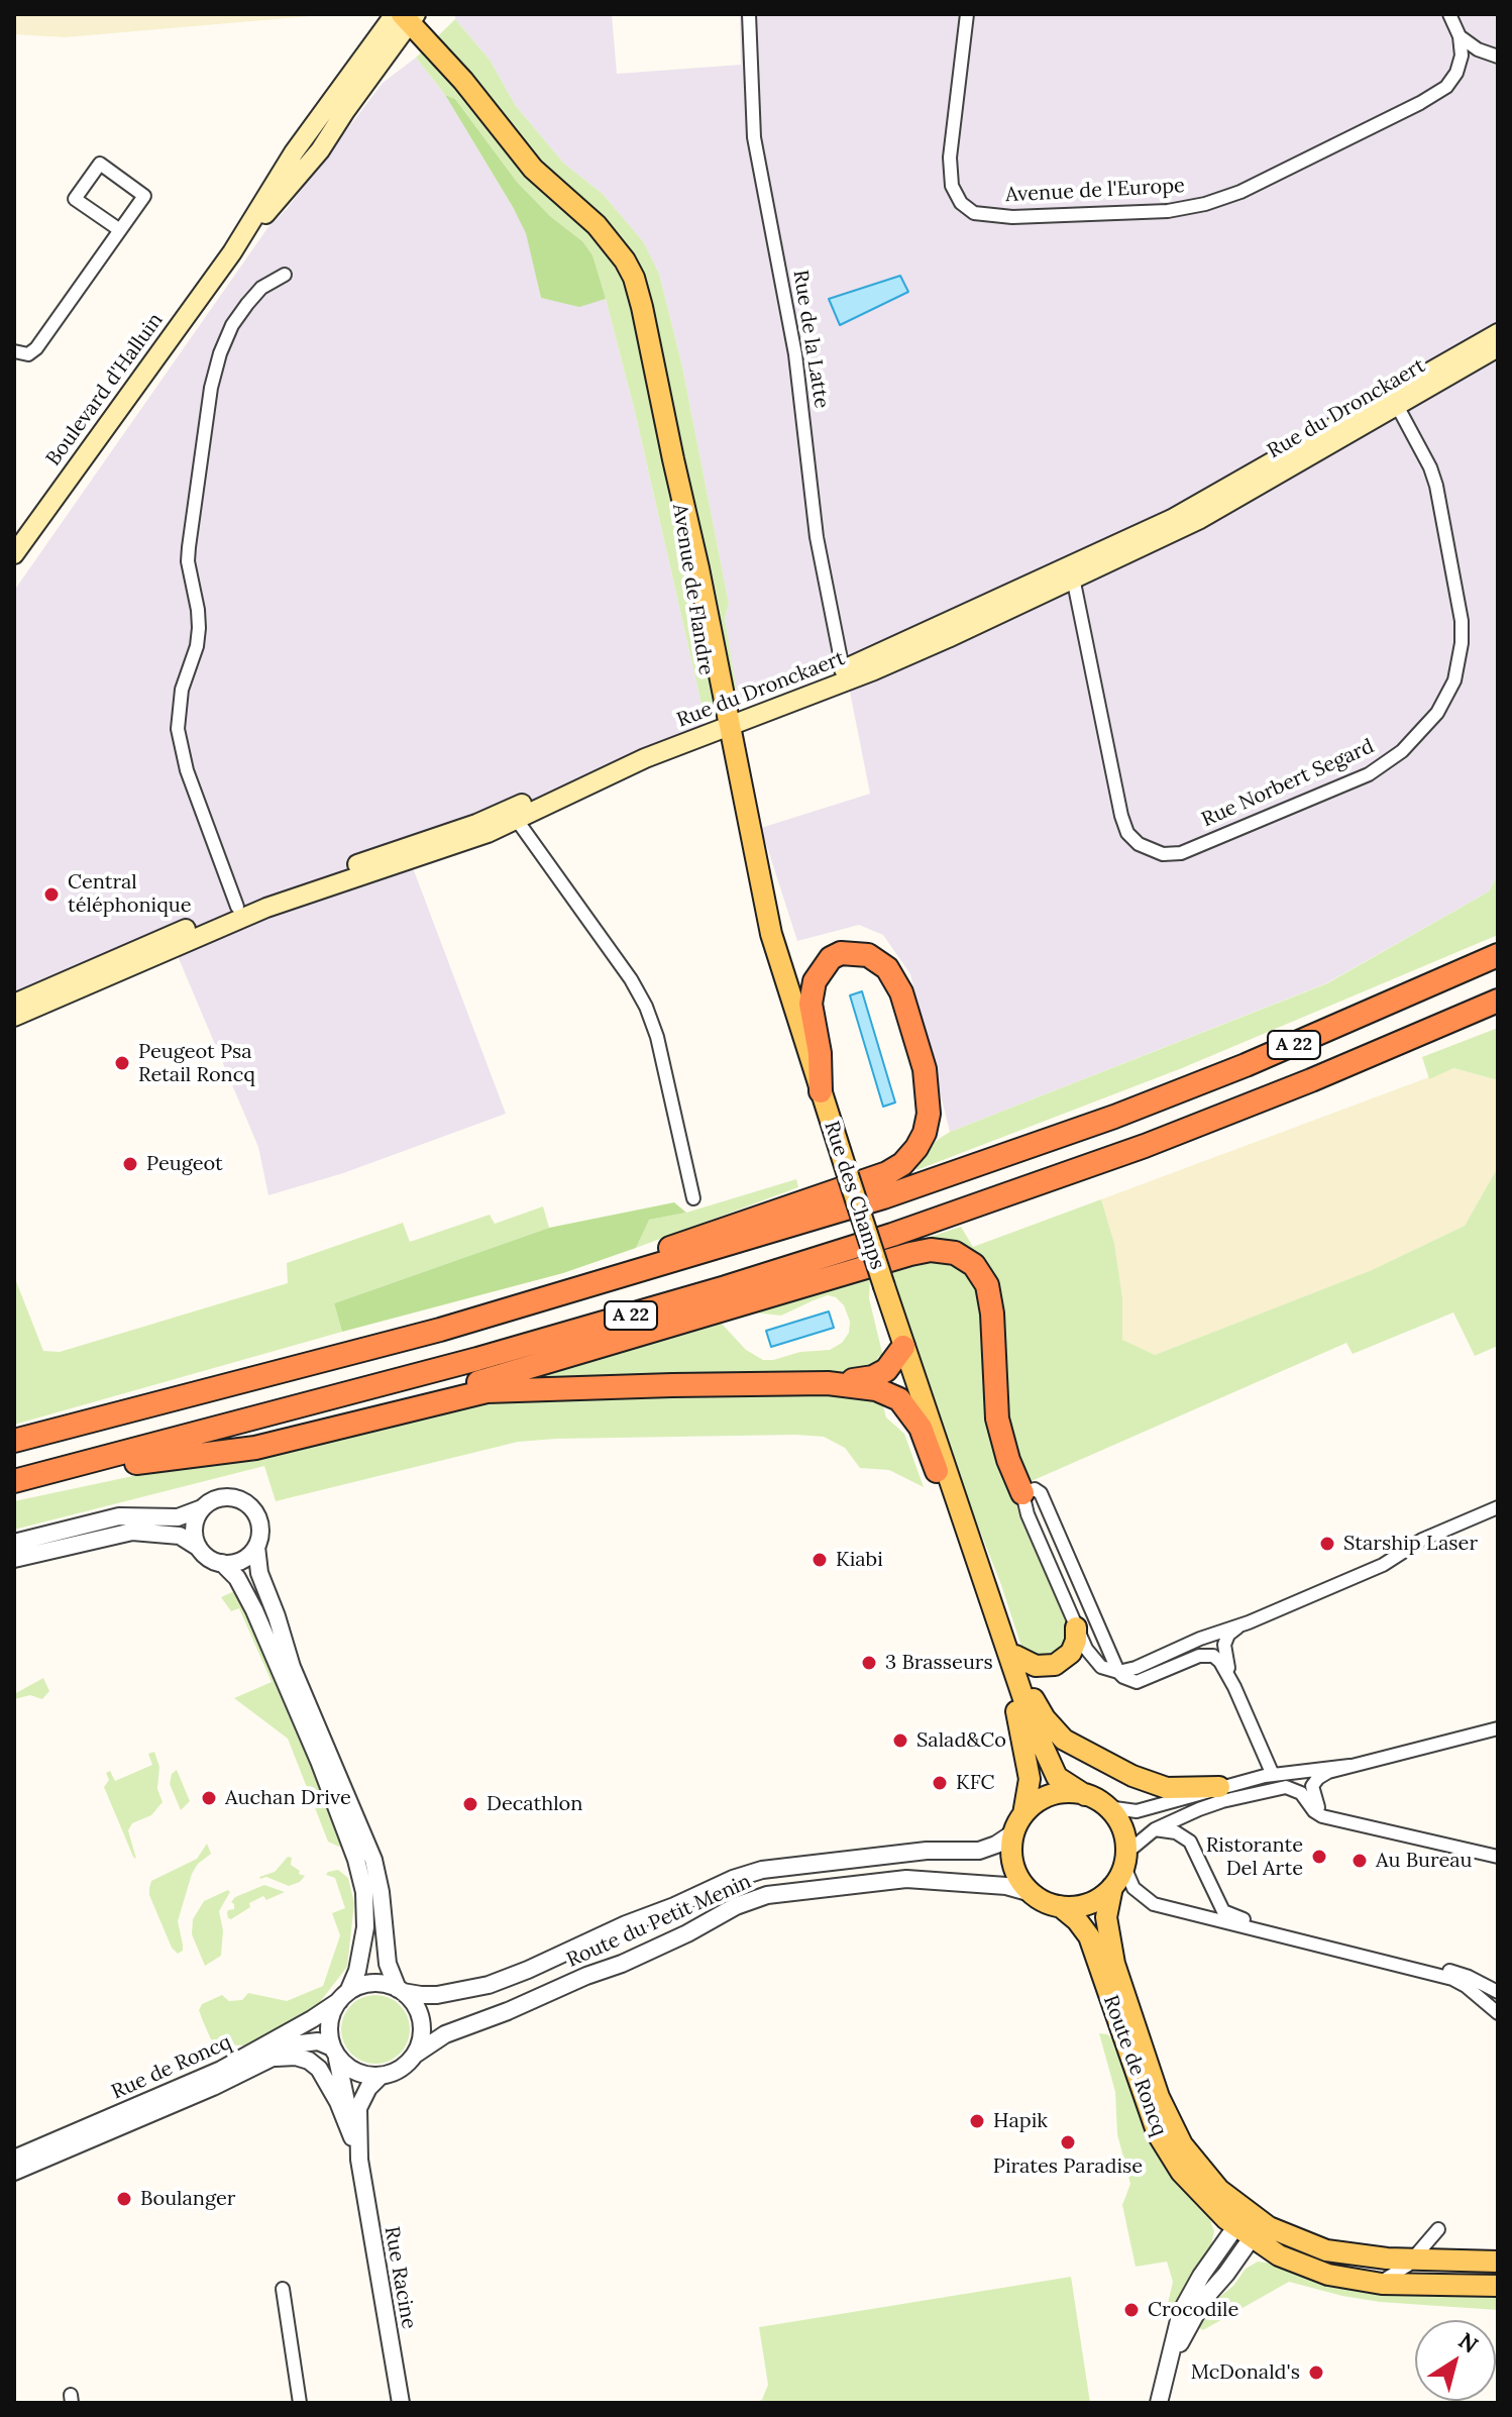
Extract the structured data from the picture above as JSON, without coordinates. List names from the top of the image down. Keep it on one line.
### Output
{"streets":{"highway":["A 22"],"main road":["Boulevard d'Halluin","Rue du Dronckaert","Avenue de Flandre","Rue des Champs","Route de Roncq"],"street":["Avenue de l'Europe","Rue de la Latte","Rue Norbert Segard","Route du Petit Menin","Rue de Roncq","Rue Racine"]},"crossings":[["Rue de la Latte","Rue du Dronckaert"],["Boulevard d'Halluin","Avenue de Flandre"],["Rue du Dronckaert","Avenue de Flandre"],["Rue du Dronckaert","Rue Norbert Segard"],["Rue du Dronckaert","Rue des Champs"],["Avenue de Flandre","Rue des Champs"],["Rue des Champs","Route du Petit Menin"],["Rue des Champs","Route de Roncq"],["Route du Petit Menin","Route de Roncq"],["Route du Petit Menin","Rue de Roncq"],["Route du Petit Menin","Rue Racine"],["Rue de Roncq","Rue Racine"]],"places":["Central téléphonique","Peugeot Psa Retail Roncq","Peugeot","Starship Laser","Kiabi","3 Brasseurs","Salad&Co","KFC","Auchan Drive","Decathlon","Ristorante Del Arte","Au Bureau","Hapik","Pirates Paradise","Boulanger","Crocodile","McDonald's"],"north":"top right"}
